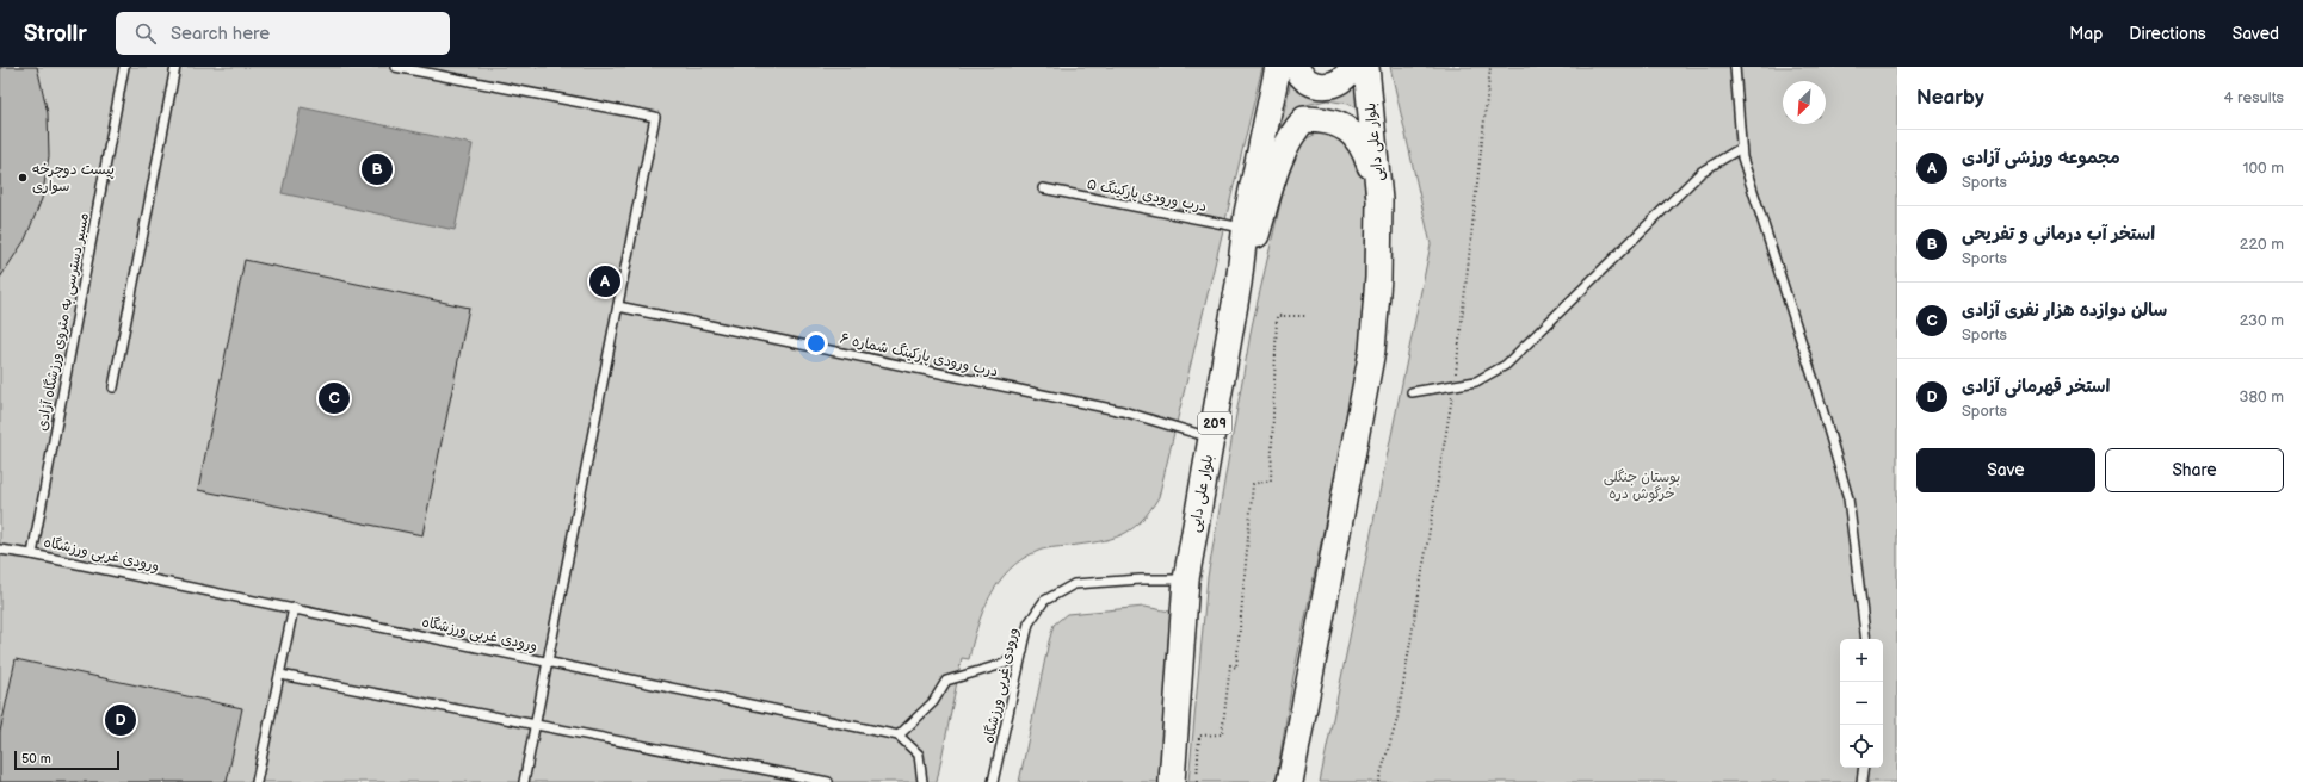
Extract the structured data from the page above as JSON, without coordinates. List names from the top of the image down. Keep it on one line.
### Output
{"streets":{"main road":["بلوار علی دایی","209"],"lane":["درب ورودی پارکینگ ۵","مسیر دسترسی به متروی ورزشگاه آزادی","درب ورودی پارکینگ شماره ۶","ورودی غربی ورزشگاه"]},"crossings":[["بلوار علی دایی","درب ورودی پارکینگ ۵"],["بلوار علی دایی","درب ورودی پارکینگ شماره ۶"],["بلوار علی دایی","ورودی غربی ورزشگاه"],["مسیر دسترسی به متروی ورزشگاه آزادی","ورودی غربی ورزشگاه"]],"parks":["بوستان جنگلی خرگوش دره"],"places":["پیست دوچرخه سواری"],"scale_bar":"50 m","north":"bottom left","page":{"header":"Strollr","search":"Search here","nav":["Map","Directions","Saved"],"heading":["Nearby","4 results"],"list":[{"mark":"A","name":"مجموعه ورزشی آزادی","note":"Sports","value":"100 m"},{"mark":"B","name":"استخر آب درمانی و تفریحی","note":"Sports","value":"220 m"},{"mark":"C","name":"سالن دوازده هزار نفری آزادی","note":"Sports","value":"230 m"},{"mark":"D","name":"استخر قهرمانی آزادی","note":"Sports","value":"380 m"}],"pins":["B","A","C","D"],"buttons":["Save","Share"],"map_buttons":["+","−"],"scale":"50 m"}}
